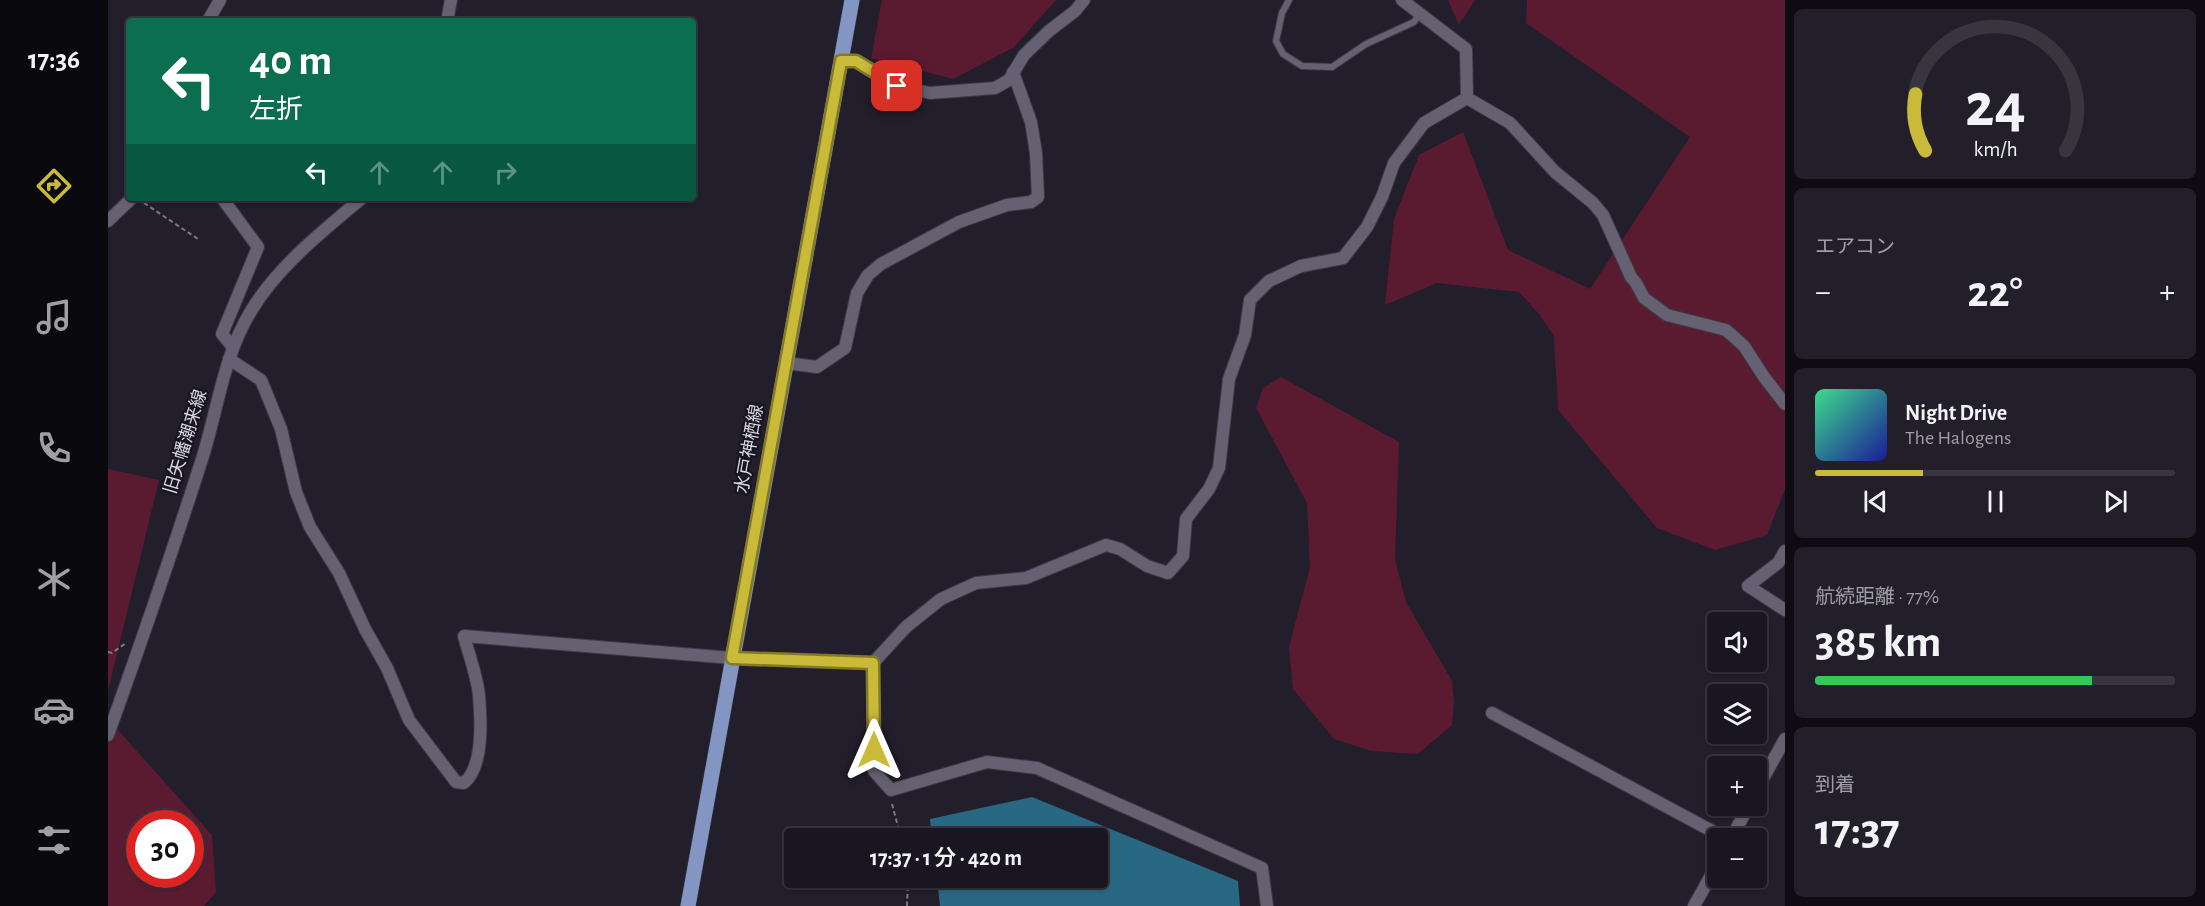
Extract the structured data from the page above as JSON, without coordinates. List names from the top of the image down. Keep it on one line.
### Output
{"streets":{"main road":["水戸神栖線"],"street":["旧矢幡潮来線"]},"page":{"tabs":"17:36","turn":["40 m","左折"],"tile":["エアコン",["航続距離 · 77%","385 km"],["到着","17:37"]],"heat":["−","22°","+"],"song":["Night Drive","The Halogens"],"map_buttons":["+","−"],"limit":"30","trip":"17:37 · 1 分 · 420 m","gauge":["24","km/h"]}}
